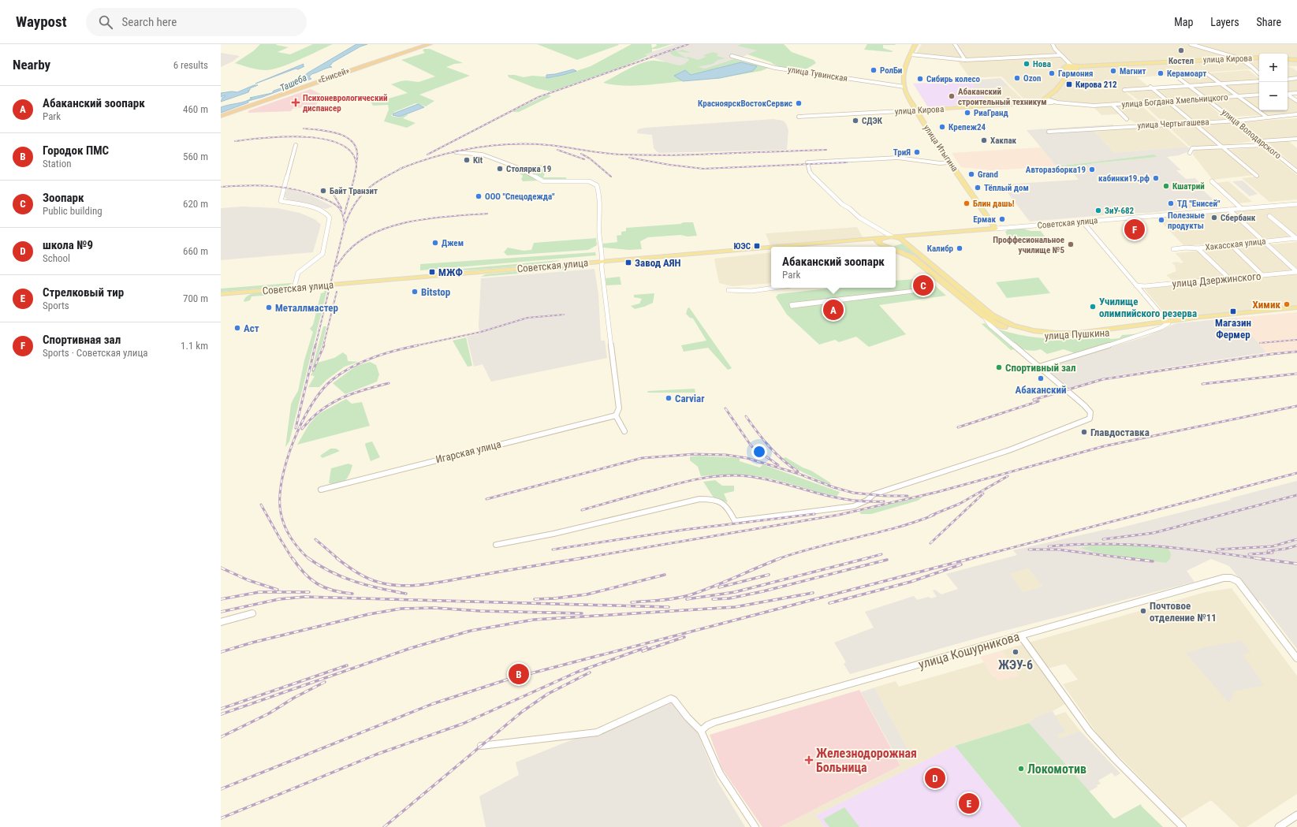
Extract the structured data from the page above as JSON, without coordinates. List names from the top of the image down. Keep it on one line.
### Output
{"streets":{"highway":["«Енисей»"],"main road":["улица Кирова","улица Итыгина","Советская улица","улица Пушкина"],"street":["улица Тувинская","улица Богдана Хмельницкого","улица Чертыгашева","улица Володарского","Хакасская улица","улица Дзержинского","Игарская улица","улица Кошурникова"]},"crossings":[["улица Кирова","улица Итыгина"],["улица Тувинская","улица Итыгина"],["улица Богдана Хмельницкого","улица Володарского"],["улица Чертыгашева","улица Володарского"],["улица Итыгина","Советская улица"],["Советская улица","улица Пушкина"]],"water":["Ташеба"],"places":{"other":["Костел","Нова","РолБи","Магнит","Гармония","Керамоарт","Ozon","Сибирь колесо","Абаканский строительный техникум","КрасноярскВостокСервис","РиаГранд","СДЭК","Крепеж24","Хакпак","ТриЯ","Kit","Столярка 19","Авторазборка19","Grand","кабинки19.рф","Кшатрий","Тёплый дом","Байт Транзит","ООО \"Спецодежда\"","Блин дашь!","ТД \"Енисей\"","ЗиУ-682","Сбербанк","Ермак","Полезные продукты","Джем","Проффесиональное училище №5","Калибр","Bitstop","Химик","Училище олимпийского резерва","Металлмастер","Аст","Спортивный зал","Абаканский","Carviar","Главдоставка","Почтовое отделение №11","ЖЭУ-6","Локомотив"],"transit":["Кирова 212","ЮЭС","Завод АЯН","МЖФ","Магазин Фермер"],"health":["Психоневрологический диспансер","Железнодорожная Больница"]},"page":{"header":"Waypost","search":"Search here","nav":["Map","Layers","Share"],"heading":["Nearby","6 results"],"map_buttons":["+","−"],"list":[{"mark":"A","name":"Абаканский зоопарк","note":"Park","value":"460 m"},{"mark":"B","name":"Городок ПМС","note":"Station","value":"560 m"},{"mark":"C","name":"Зоопарк","note":"Public building","value":"620 m"},{"mark":"D","name":"школа №9","note":"School","value":"660 m"},{"mark":"E","name":"Стрелковый тир","note":"Sports","value":"700 m"},{"mark":"F","name":"Спортивная зал","note":"Sports · Советская улица","value":"1.1 km"}],"pins":["F","C","A","B","D","E"],"popup":["Абаканский зоопарк","Park"]}}
